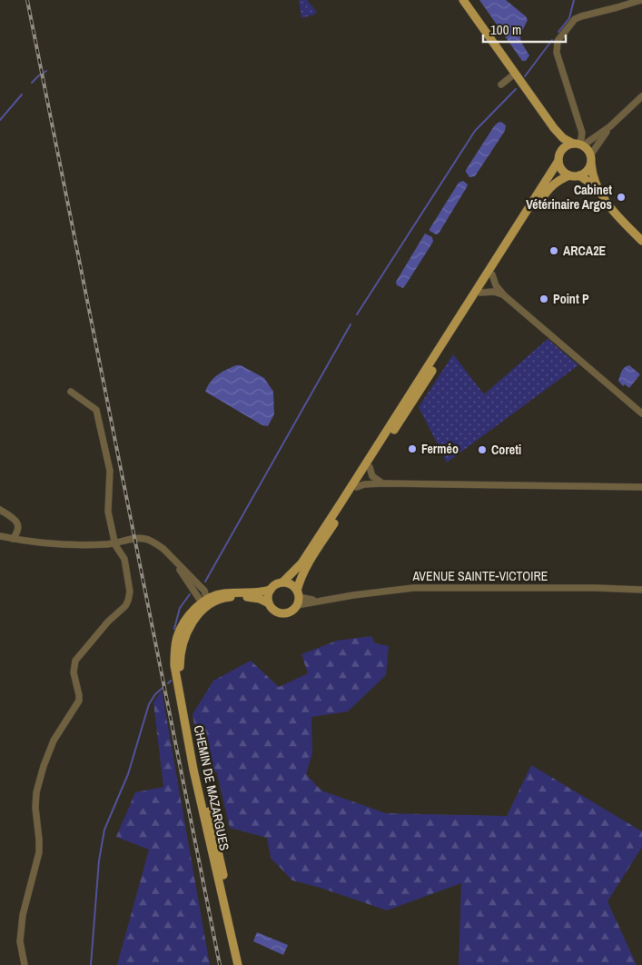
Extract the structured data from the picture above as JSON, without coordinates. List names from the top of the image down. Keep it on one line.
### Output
{"streets":{"main road":["CHEMIN DE MAZARGUES"],"street":["AVENUE SAINTE-VICTOIRE"]},"places":["Cabinet Vétérinaire Argos","ARCA2E","Point P","Ferméo","Coreti"],"scale_bar":"100 m"}
